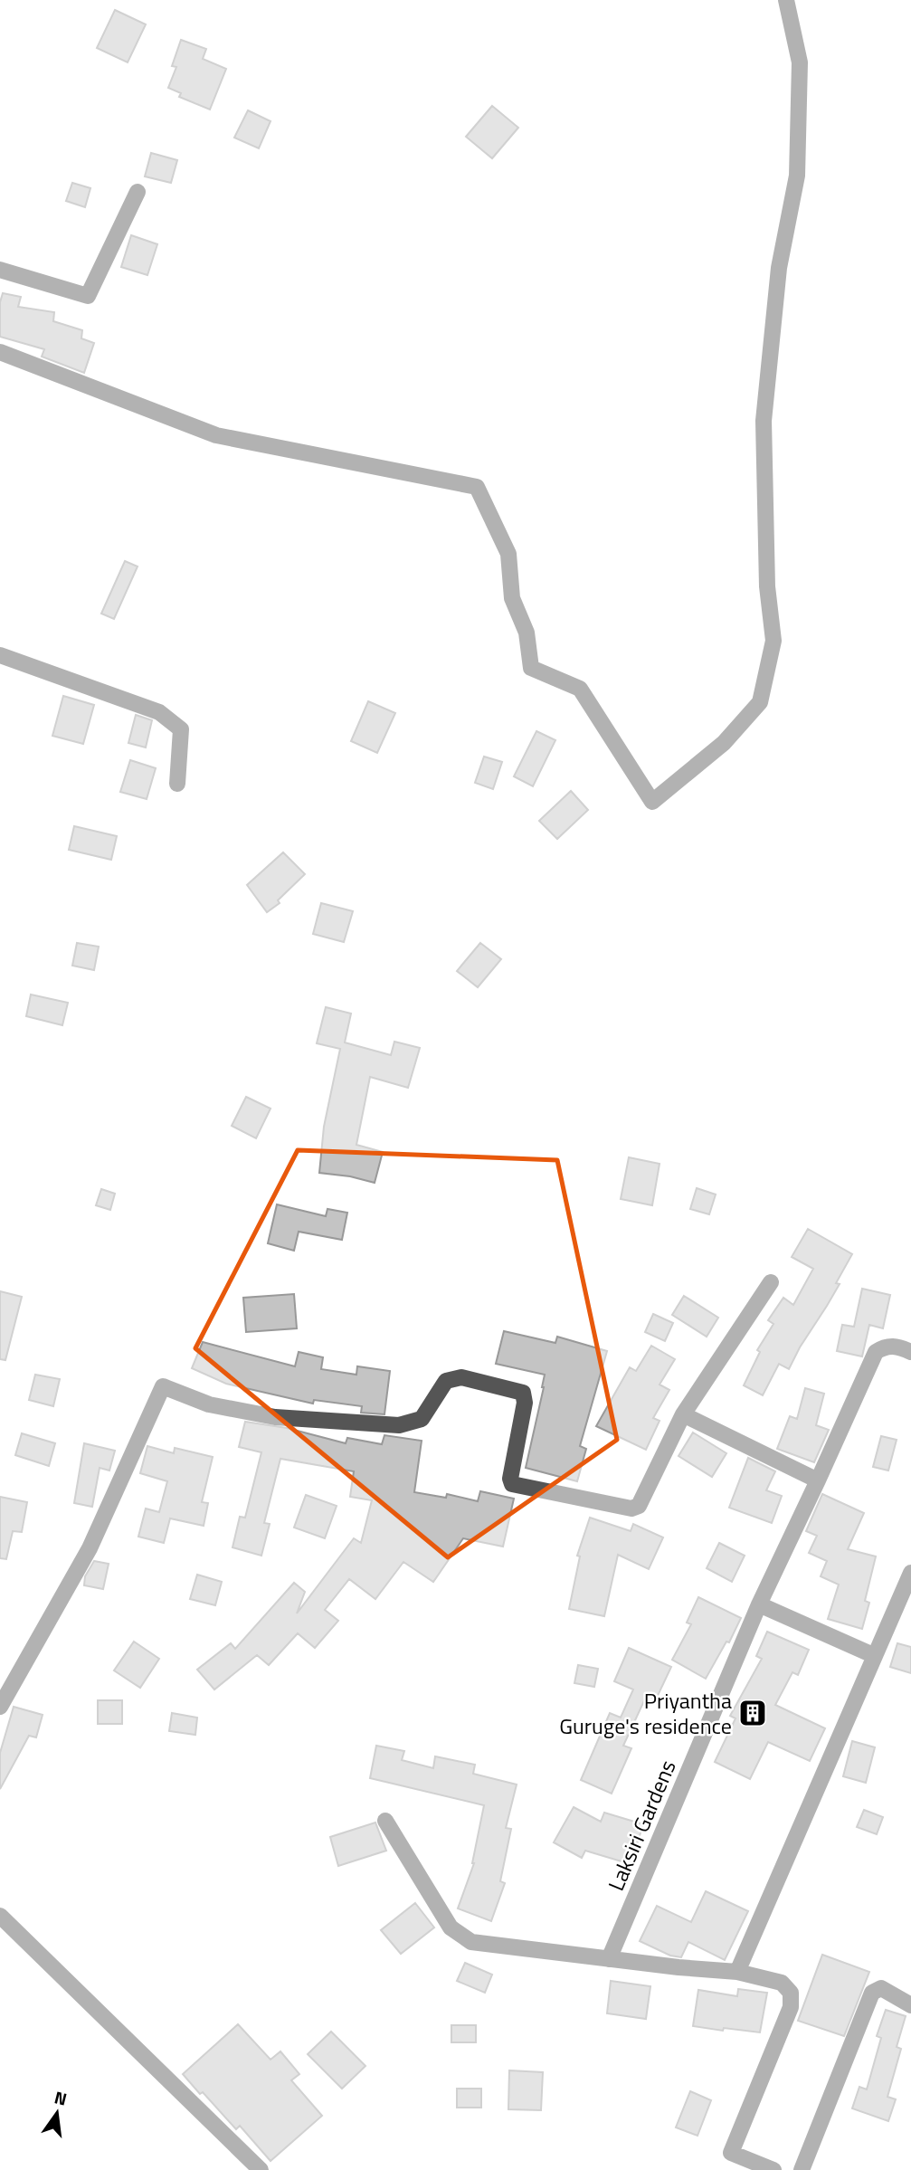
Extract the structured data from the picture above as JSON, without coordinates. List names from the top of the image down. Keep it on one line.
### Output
{"streets":{"street":["Laksiri Gardens"]},"places":{"building":["Priyantha Guruge's residence"]},"north":"top"}
